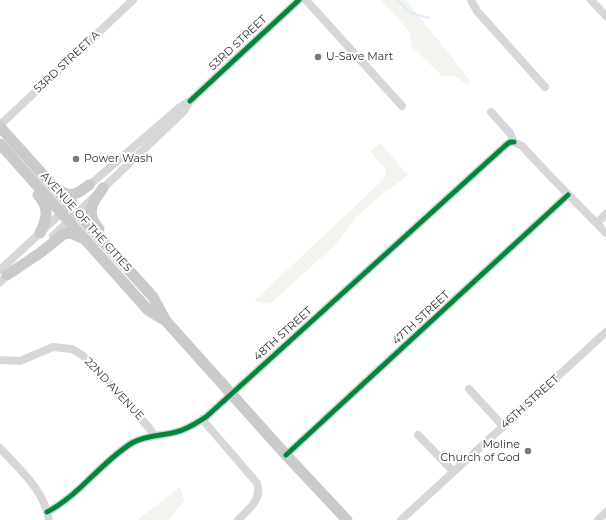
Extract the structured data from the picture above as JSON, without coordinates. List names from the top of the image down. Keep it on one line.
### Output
{"streets":{"main road":["AVENUE OF THE CITIES"],"street":["53RD STREET","53RD STREET A","47TH STREET","48TH STREET","22ND AVENUE","46TH STREET"]},"crossings":[["53RD STREET","AVENUE OF THE CITIES"],["53RD STREET A","AVENUE OF THE CITIES"],["AVENUE OF THE CITIES","47TH STREET"],["AVENUE OF THE CITIES","48TH STREET"],["48TH STREET","22ND AVENUE"]],"places":["U-Save Mart","Power Wash","Moline Church of God"]}
